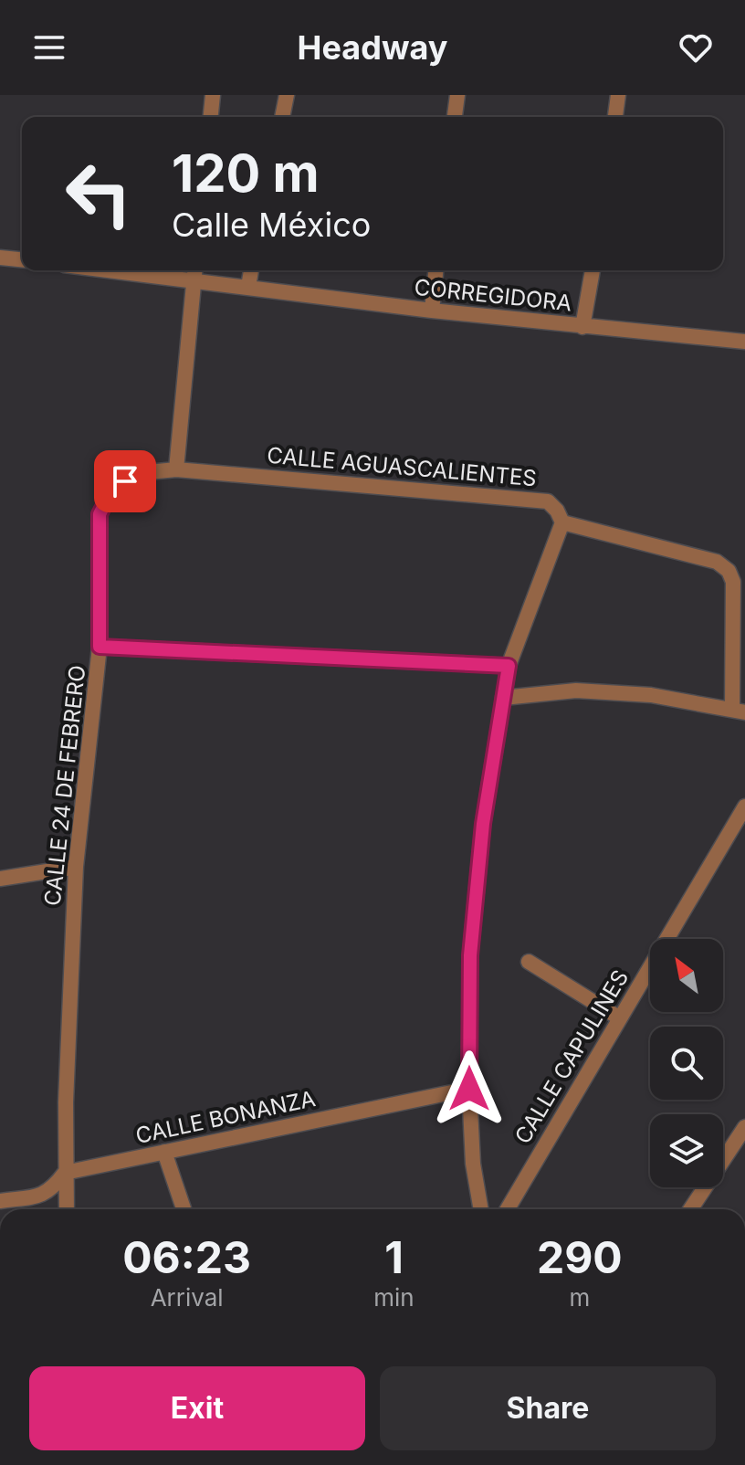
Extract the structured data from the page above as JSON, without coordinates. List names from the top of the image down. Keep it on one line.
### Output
{"streets":{"street":["CORREGIDORA","CALLE AGUASCALIENTES","CALLE 24 DE FEBRERO","CALLE CAPULINES","CALLE BONANZA"]},"crossings":[["CALLE AGUASCALIENTES","CALLE 24 DE FEBRERO"],["CALLE 24 DE FEBRERO","CALLE BONANZA"]],"north":"top left","page":{"header":"Headway","turn":["120 m","Calle México"],"eta":["06:23","Arrival","1","min","290","m"],"buttons":["Exit","Share"]}}
